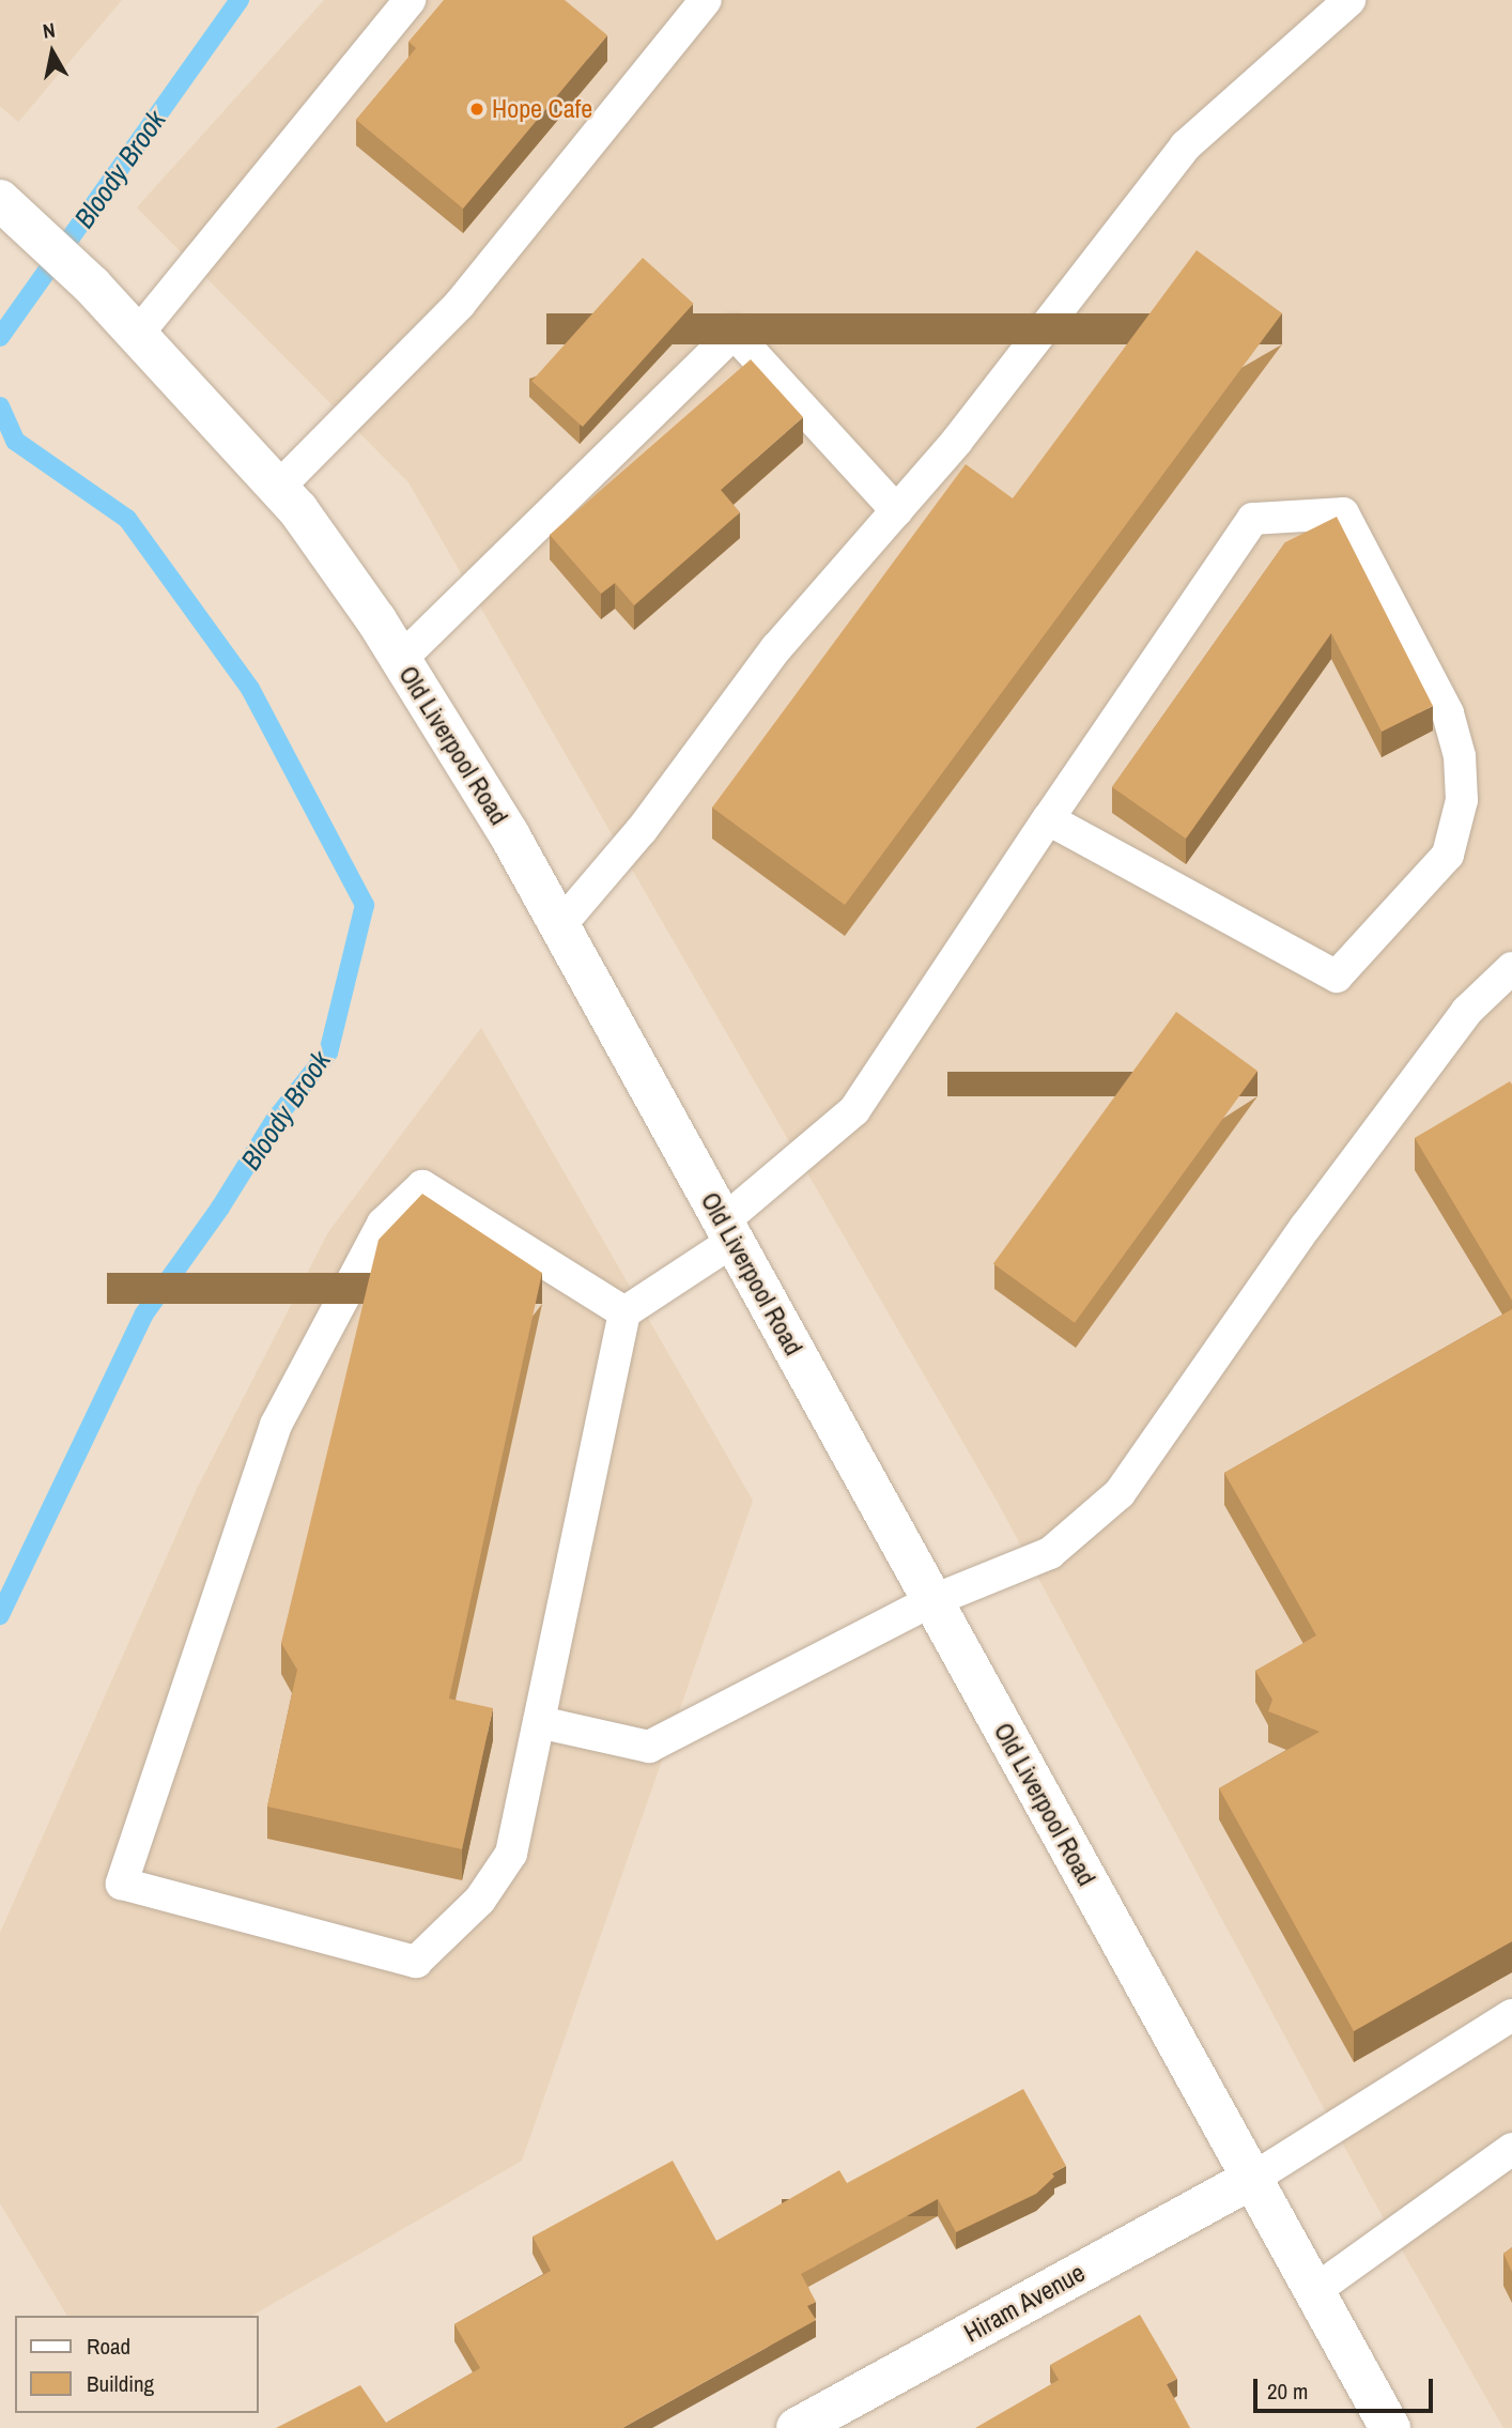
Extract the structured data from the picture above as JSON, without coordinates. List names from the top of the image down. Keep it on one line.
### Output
{"streets":{"main road":["Old Liverpool Road","Hiram Avenue"]},"crossings":[["Old Liverpool Road","Hiram Avenue"]],"water":["Bloody Brook"],"places":["Hope Cafe"],"legend":["Road","Building"],"scale_bar":"20 m","north":"top"}
